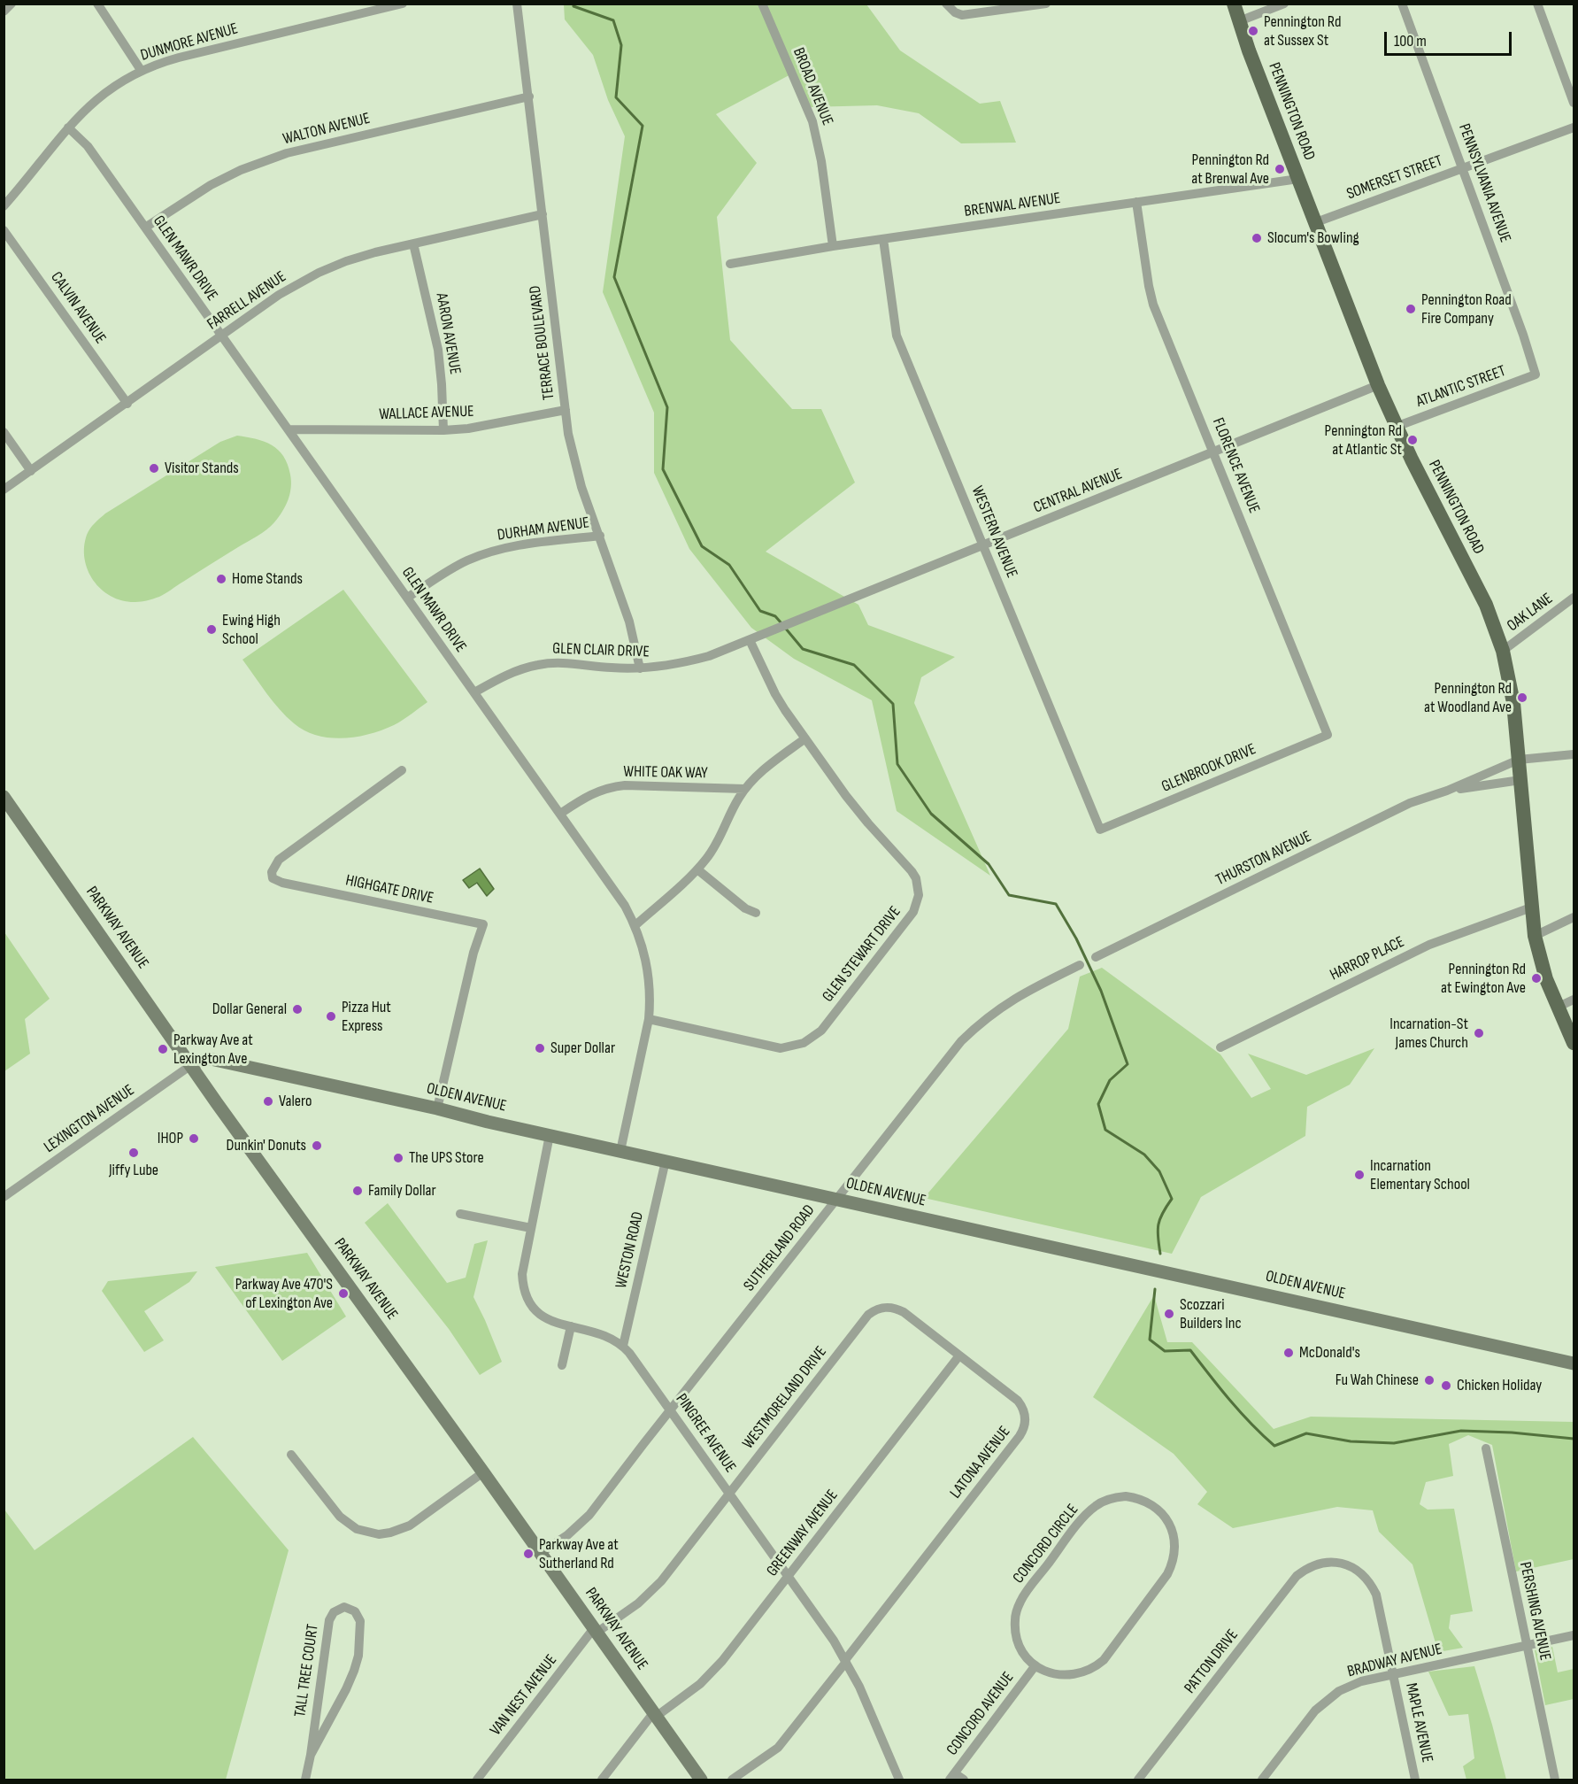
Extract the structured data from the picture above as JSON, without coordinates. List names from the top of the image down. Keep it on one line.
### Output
{"streets":{"main road":["PENNINGTON ROAD","PARKWAY AVENUE","OLDEN AVENUE"],"street":["DUNMORE AVENUE","BROAD AVENUE","WALTON AVENUE","SOMERSET STREET","PENNSYLVANIA AVENUE","BRENWAL AVENUE","GLEN MAWR DRIVE","FARRELL AVENUE","CALVIN AVENUE","AARON AVENUE","TERRACE BOULEVARD","ATLANTIC STREET","WALLACE AVENUE","FLORENCE AVENUE","CENTRAL AVENUE","DURHAM AVENUE","WESTERN AVENUE","OAK LANE","GLEN CLAIR DRIVE","GLENBROOK DRIVE","WHITE OAK WAY","THURSTON AVENUE","HIGHGATE DRIVE","GLEN STEWART DRIVE","HARROP PLACE","LEXINGTON AVENUE","SUTHERLAND ROAD","WESTON ROAD","WESTMORELAND DRIVE","PINGREE AVENUE","LATONA AVENUE","GREENWAY AVENUE","CONCORD CIRCLE","PERSHING AVENUE","BRADWAY AVENUE","PATTON DRIVE","TALL TREE COURT","VAN NEST AVENUE","CONCORD AVENUE","MAPLE AVENUE"]},"crossings":[["DUNMORE AVENUE","GLEN MAWR DRIVE"],["BROAD AVENUE","BRENWAL AVENUE"],["PENNINGTON ROAD","SOMERSET STREET"],["PENNINGTON ROAD","BRENWAL AVENUE"],["PENNINGTON ROAD","ATLANTIC STREET"],["PENNINGTON ROAD","CENTRAL AVENUE"],["PENNINGTON ROAD","OAK LANE"],["PENNINGTON ROAD","THURSTON AVENUE"],["PENNINGTON ROAD","HARROP PLACE"],["WALTON AVENUE","GLEN MAWR DRIVE"],["WALTON AVENUE","TERRACE BOULEVARD"],["SOMERSET STREET","PENNSYLVANIA AVENUE"],["PENNSYLVANIA AVENUE","ATLANTIC STREET"],["BRENWAL AVENUE","FLORENCE AVENUE"],["BRENWAL AVENUE","WESTERN AVENUE"],["GLEN MAWR DRIVE","FARRELL AVENUE"],["GLEN MAWR DRIVE","WALLACE AVENUE"],["GLEN MAWR DRIVE","DURHAM AVENUE"],["GLEN MAWR DRIVE","GLEN CLAIR DRIVE"],["GLEN MAWR DRIVE","WHITE OAK WAY"],["GLEN MAWR DRIVE","GLEN STEWART DRIVE"],["GLEN MAWR DRIVE","OLDEN AVENUE"],["FARRELL AVENUE","CALVIN AVENUE"],["FARRELL AVENUE","AARON AVENUE"],["FARRELL AVENUE","TERRACE BOULEVARD"],["AARON AVENUE","WALLACE AVENUE"],["TERRACE BOULEVARD","WALLACE AVENUE"],["TERRACE BOULEVARD","DURHAM AVENUE"],["TERRACE BOULEVARD","GLEN CLAIR DRIVE"],["FLORENCE AVENUE","CENTRAL AVENUE"],["FLORENCE AVENUE","GLENBROOK DRIVE"],["CENTRAL AVENUE","WESTERN AVENUE"],["CENTRAL AVENUE","GLEN CLAIR DRIVE"],["WESTERN AVENUE","GLENBROOK DRIVE"],["GLEN CLAIR DRIVE","GLEN STEWART DRIVE"],["HIGHGATE DRIVE","OLDEN AVENUE"],["PARKWAY AVENUE","OLDEN AVENUE"],["PARKWAY AVENUE","LEXINGTON AVENUE"],["PARKWAY AVENUE","SUTHERLAND ROAD"],["PARKWAY AVENUE","WESTMORELAND DRIVE"],["PARKWAY AVENUE","GREENWAY AVENUE"],["PARKWAY AVENUE","VAN NEST AVENUE"],["OLDEN AVENUE","LEXINGTON AVENUE"],["OLDEN AVENUE","SUTHERLAND ROAD"],["OLDEN AVENUE","WESTON ROAD"],["OLDEN AVENUE","PINGREE AVENUE"],["SUTHERLAND ROAD","PINGREE AVENUE"],["WESTON ROAD","PINGREE AVENUE"],["WESTMORELAND DRIVE","PINGREE AVENUE"],["WESTMORELAND DRIVE","LATONA AVENUE"],["WESTMORELAND DRIVE","VAN NEST AVENUE"],["PINGREE AVENUE","LATONA AVENUE"],["PINGREE AVENUE","GREENWAY AVENUE"],["LATONA AVENUE","GREENWAY AVENUE"],["CONCORD CIRCLE","CONCORD AVENUE"],["PERSHING AVENUE","BRADWAY AVENUE"],["BRADWAY AVENUE","MAPLE AVENUE"],["PATTON DRIVE","MAPLE AVENUE"]],"places":["Pennington Rd at Sussex St","Pennington Rd at Brenwal Ave","Slocum's Bowling","Pennington Road Fire Company","Pennington Rd at Atlantic St","Visitor Stands","Home Stands","Ewing High School","Pennington Rd at Woodland Ave","Pennington Rd at Ewington Ave","Dollar General","Pizza Hut Express","Incarnation-St James Church","Super Dollar","Parkway Ave at Lexington Ave","Valero","IHOP","Dunkin' Donuts","Jiffy Lube","The UPS Store","Incarnation Elementary School","Family Dollar","Parkway Ave 470'S of Lexington Ave","Scozzari Builders Inc","McDonald's","Fu Wah Chinese","Chicken Holiday","Parkway Ave at Sutherland Rd"],"scale_bar":"100 m"}
